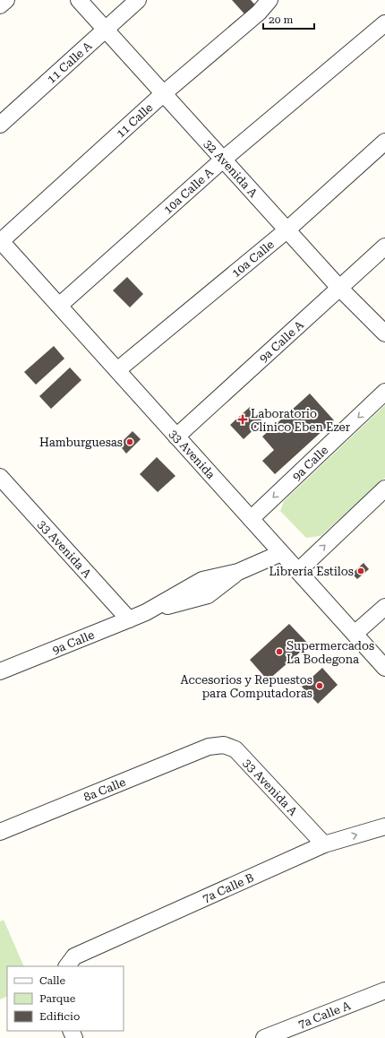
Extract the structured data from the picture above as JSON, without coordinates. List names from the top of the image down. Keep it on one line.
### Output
{"streets":{"street":["11 Calle A","11 Calle","32 Avenida A","10a Calle A","10a Calle","9a Calle A","33 Avenida","9a Calle","33 Avenida A","8a Calle","7a Calle B","7a Calle A"]},"crossings":[["11 Calle A","32 Avenida A"],["11 Calle","32 Avenida A"],["11 Calle","33 Avenida"],["32 Avenida A","10a Calle A"],["32 Avenida A","10a Calle"],["32 Avenida A","9a Calle A"],["10a Calle A","33 Avenida"],["10a Calle","33 Avenida"],["9a Calle A","33 Avenida"],["33 Avenida","9a Calle"],["9a Calle","33 Avenida A"],["33 Avenida A","8a Calle"],["33 Avenida A","7a Calle B"]],"places":{"health":["Laboratorio Clínico Eben Ezer"],"other":["Hamburguesas","Librería Estilos","Supermercados La Bodegona","Accesorios y Repuestos para Computadoras"]},"legend":["Calle","Parque","Edificio"],"scale_bar":"20 m"}
